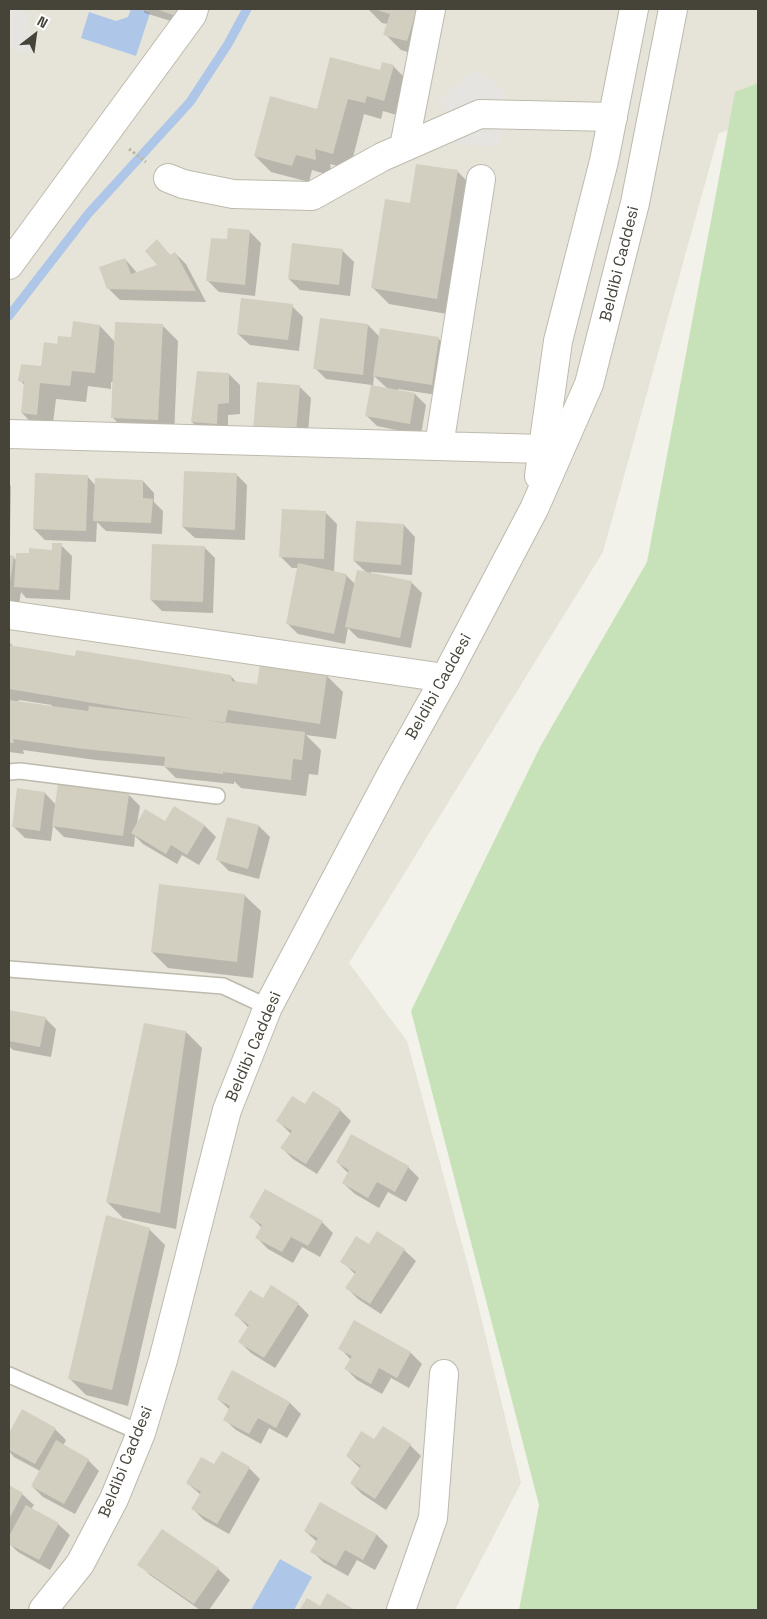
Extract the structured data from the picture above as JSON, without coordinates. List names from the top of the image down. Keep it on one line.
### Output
{"streets":{"street":["Beldibi Caddesi"]},"north":"top right"}
